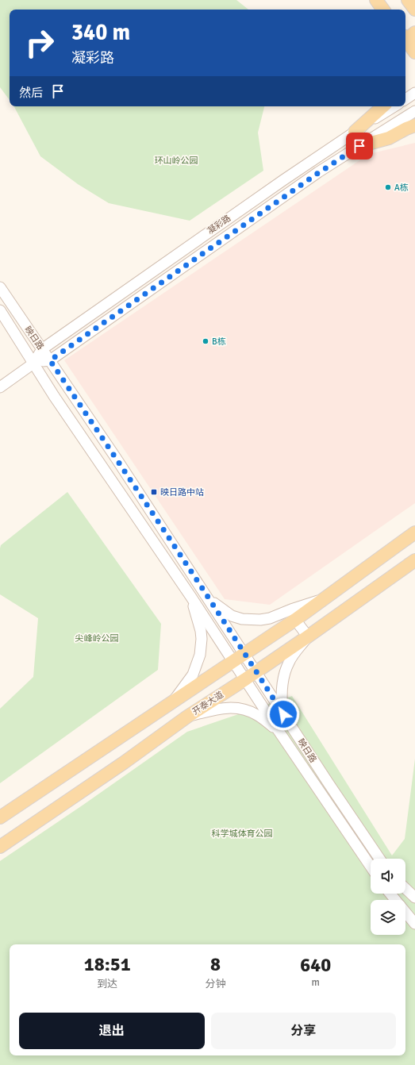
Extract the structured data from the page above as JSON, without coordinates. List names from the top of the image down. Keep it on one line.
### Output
{"streets":{"main road":["开泰大道"],"street":["凝彩路","映日路"]},"crossings":[["凝彩路","映日路"],["映日路","开泰大道"]],"parks":["环山岭公园","尖峰岭公园","科学城体育公园"],"places":{"other":["A栋","B栋"],"transit":["映日路中站"]},"page":{"turn":["340 m","凝彩路"],"then":"然后","eta":["18:51","到达","8","分钟","640","m"],"buttons":["退出","分享"]}}
